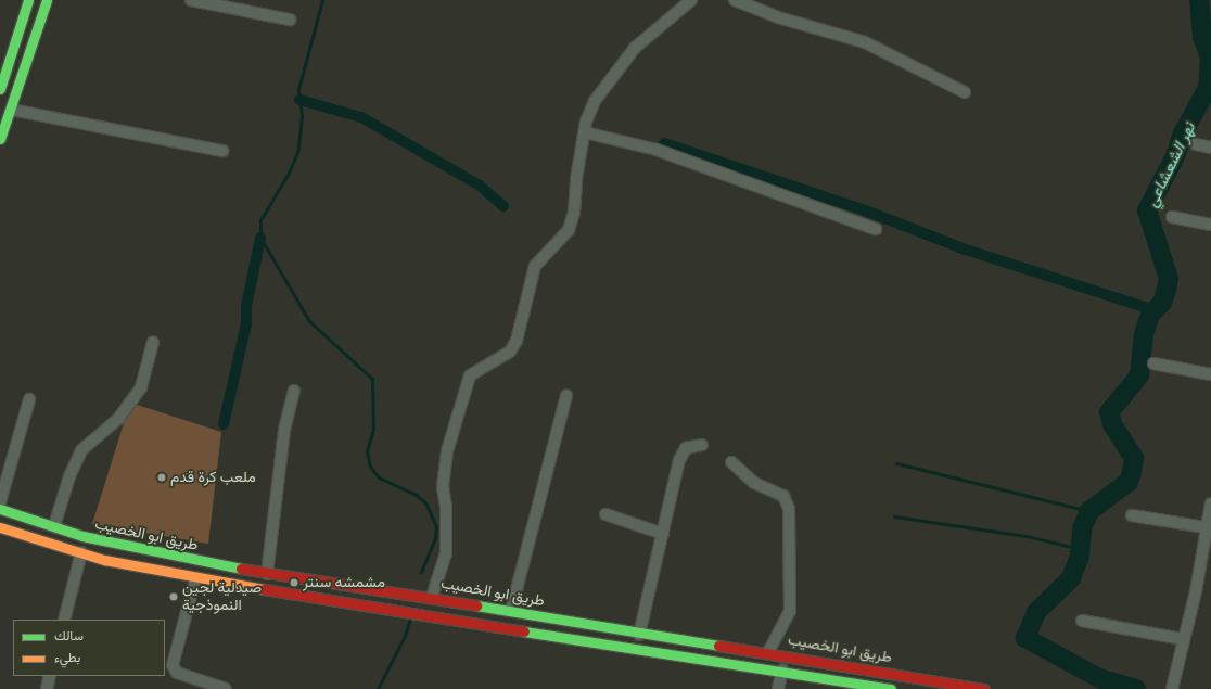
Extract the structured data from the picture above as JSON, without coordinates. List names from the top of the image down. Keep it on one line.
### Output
{"streets":{"main road":["طريق ابو الخصيب"]},"water":["نهر الشعشاعي"],"places":["ملعب كرة قدم","مشمشه سنتر","صيدلية لجين النموذجية"],"legend":["سالك","بطيء"]}
